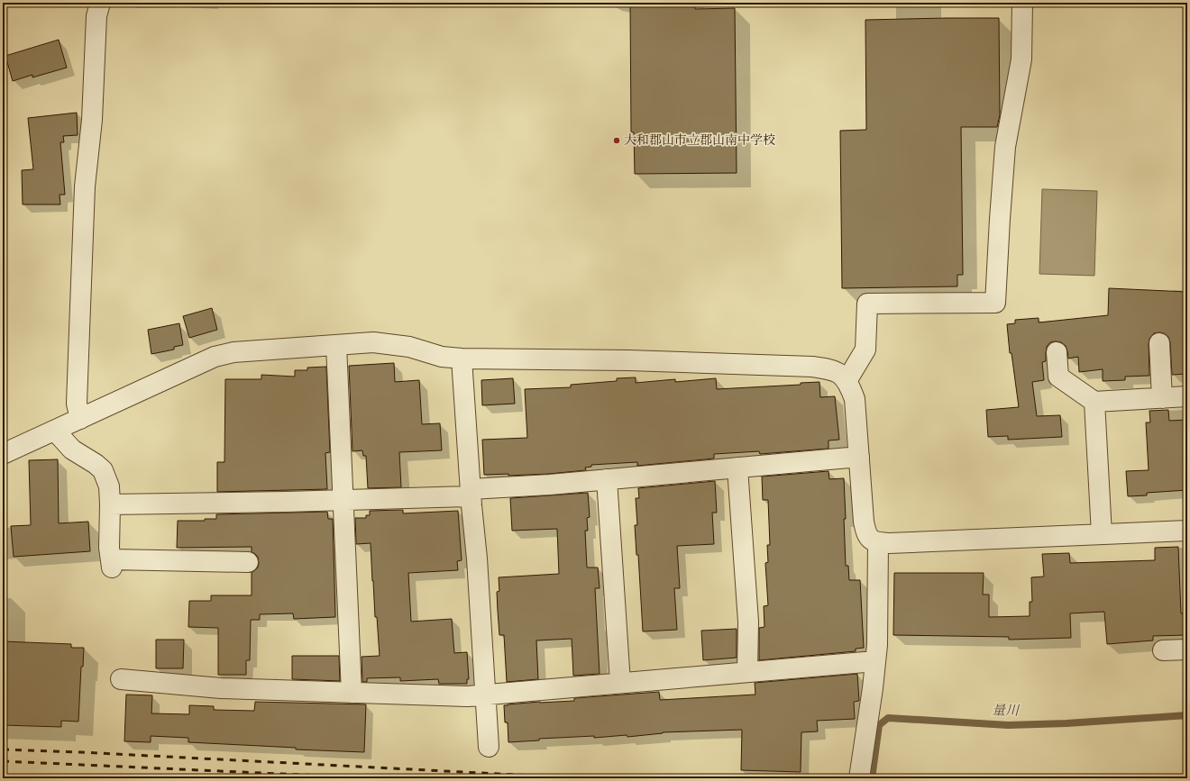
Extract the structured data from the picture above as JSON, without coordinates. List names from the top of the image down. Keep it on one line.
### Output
{"water":["量川"],"places":["大和郡山市立郡山南中学校"]}
